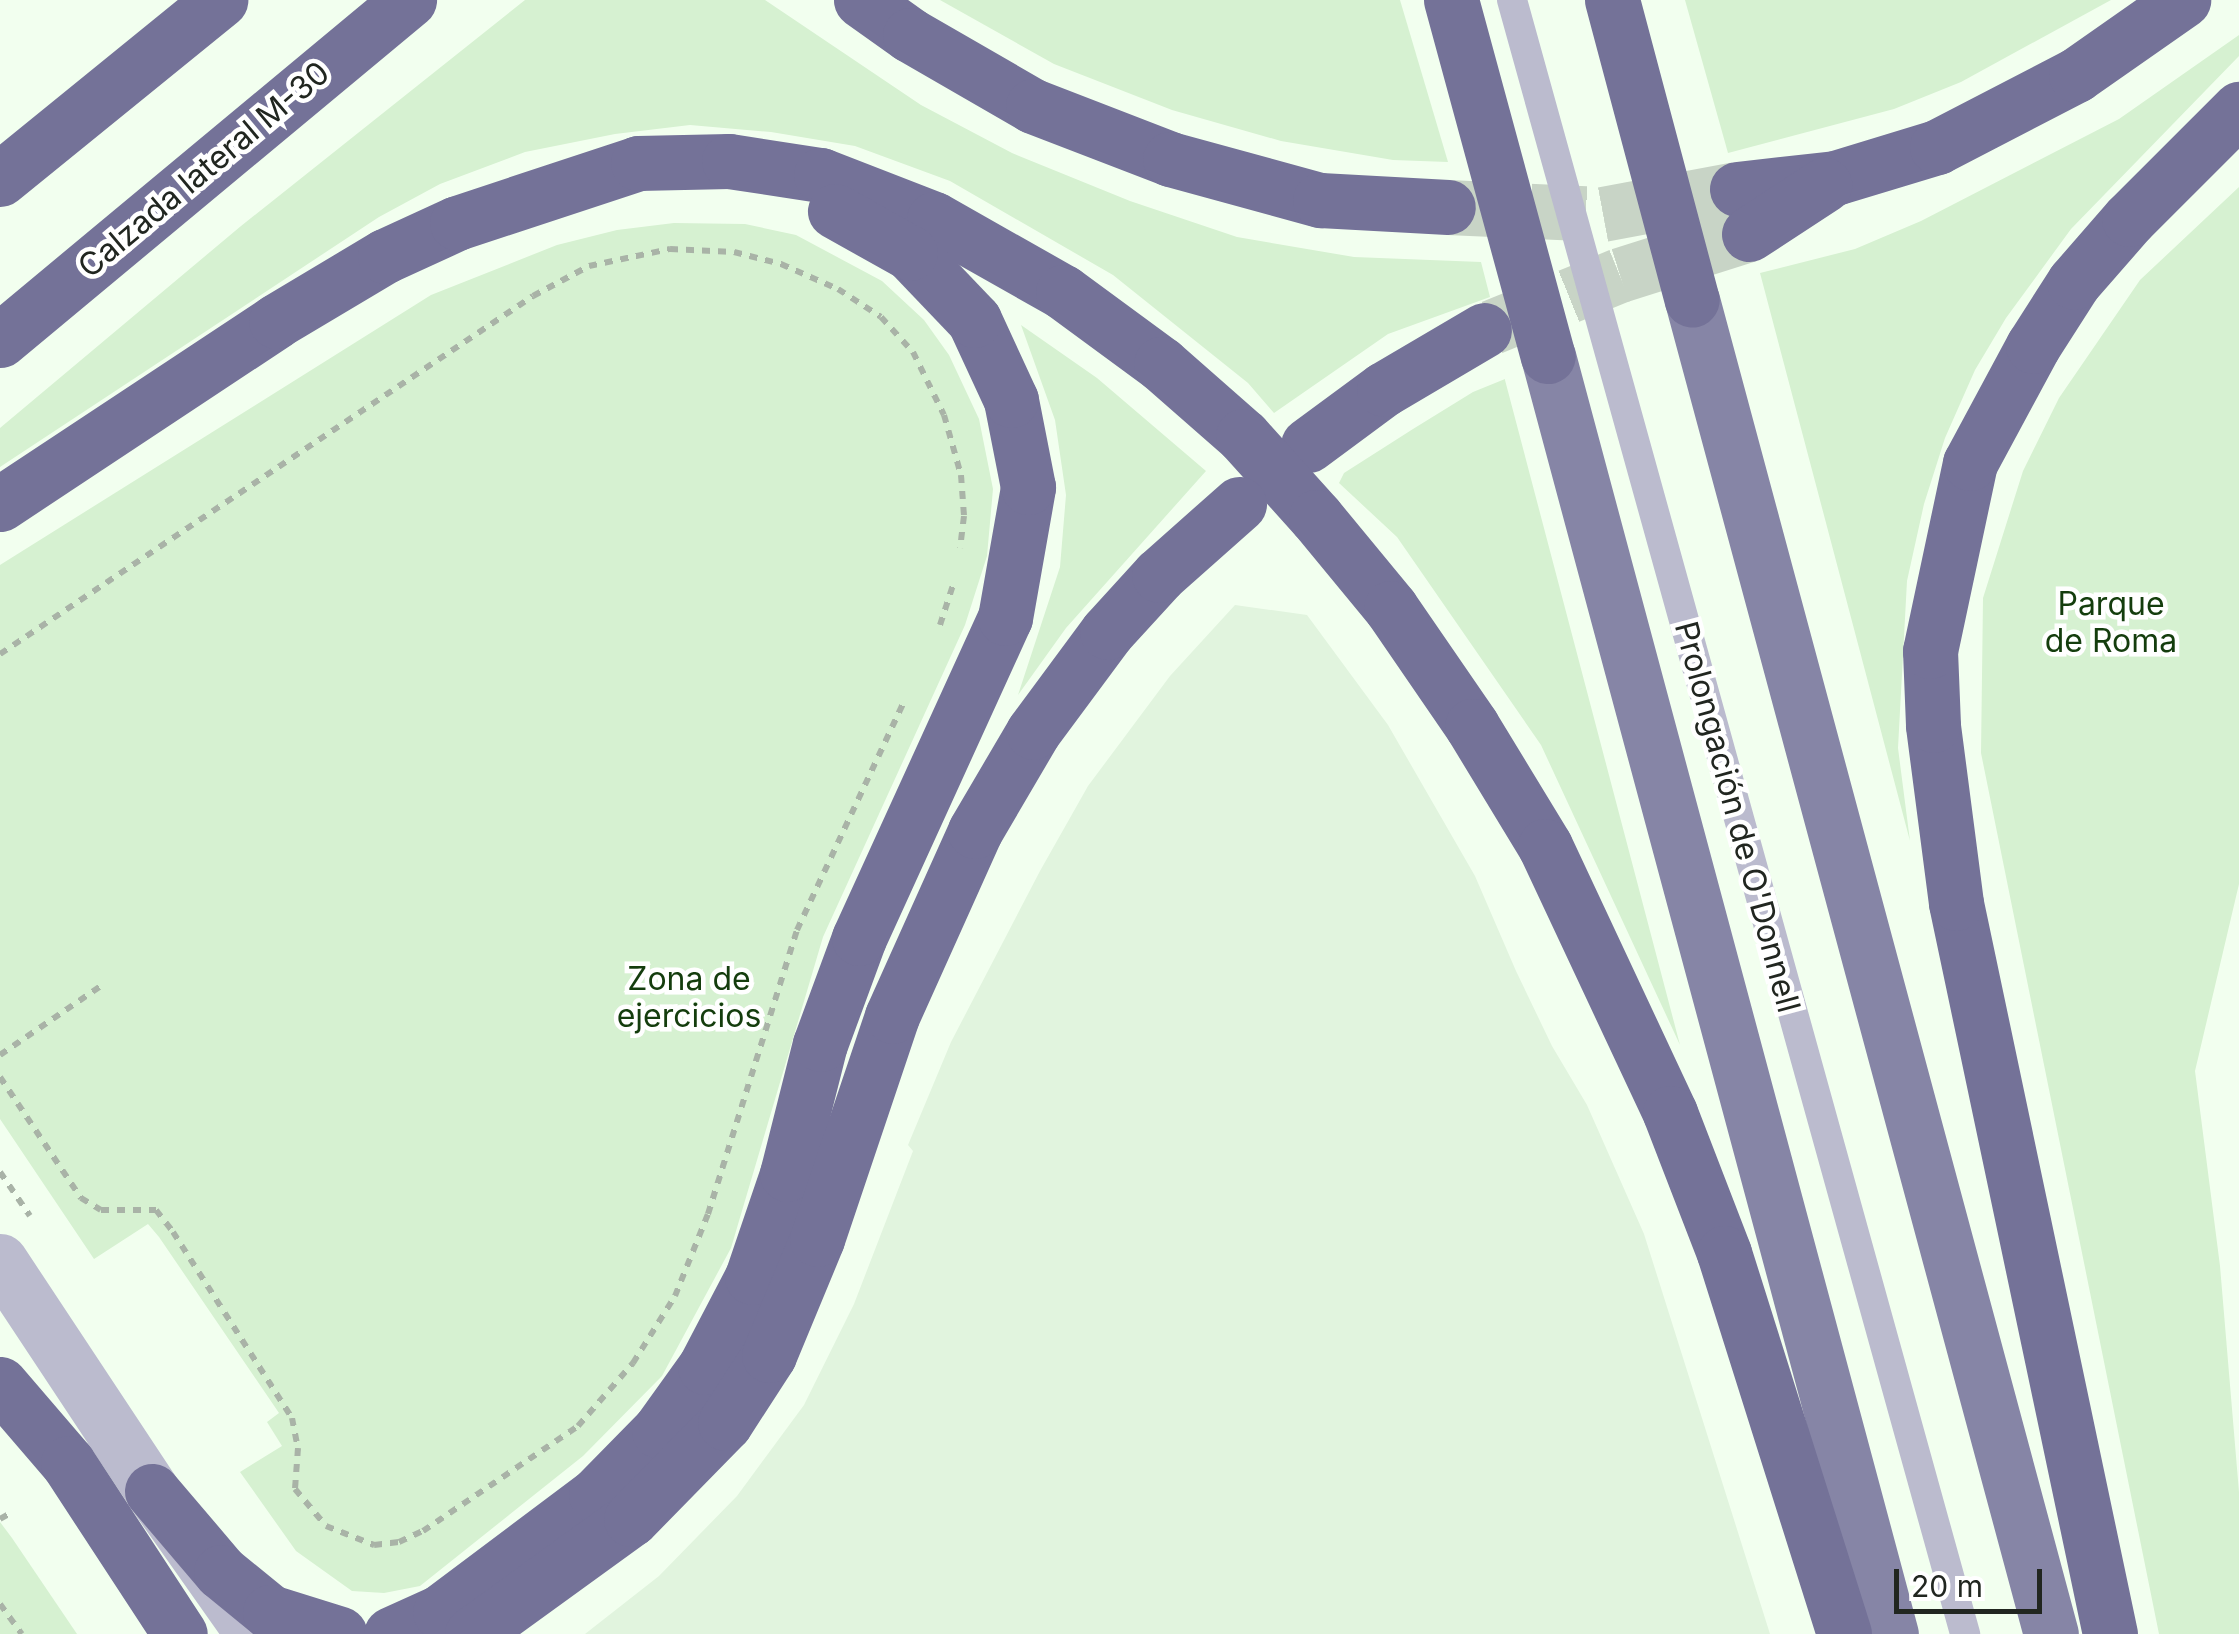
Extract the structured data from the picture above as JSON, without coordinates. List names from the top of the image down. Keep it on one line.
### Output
{"streets":{"highway":["Calzada lateral M-30","Prolongación de O'Donnell"]},"parks":["Parque de Roma","Zona de ejercicios"],"scale_bar":"20 m"}
